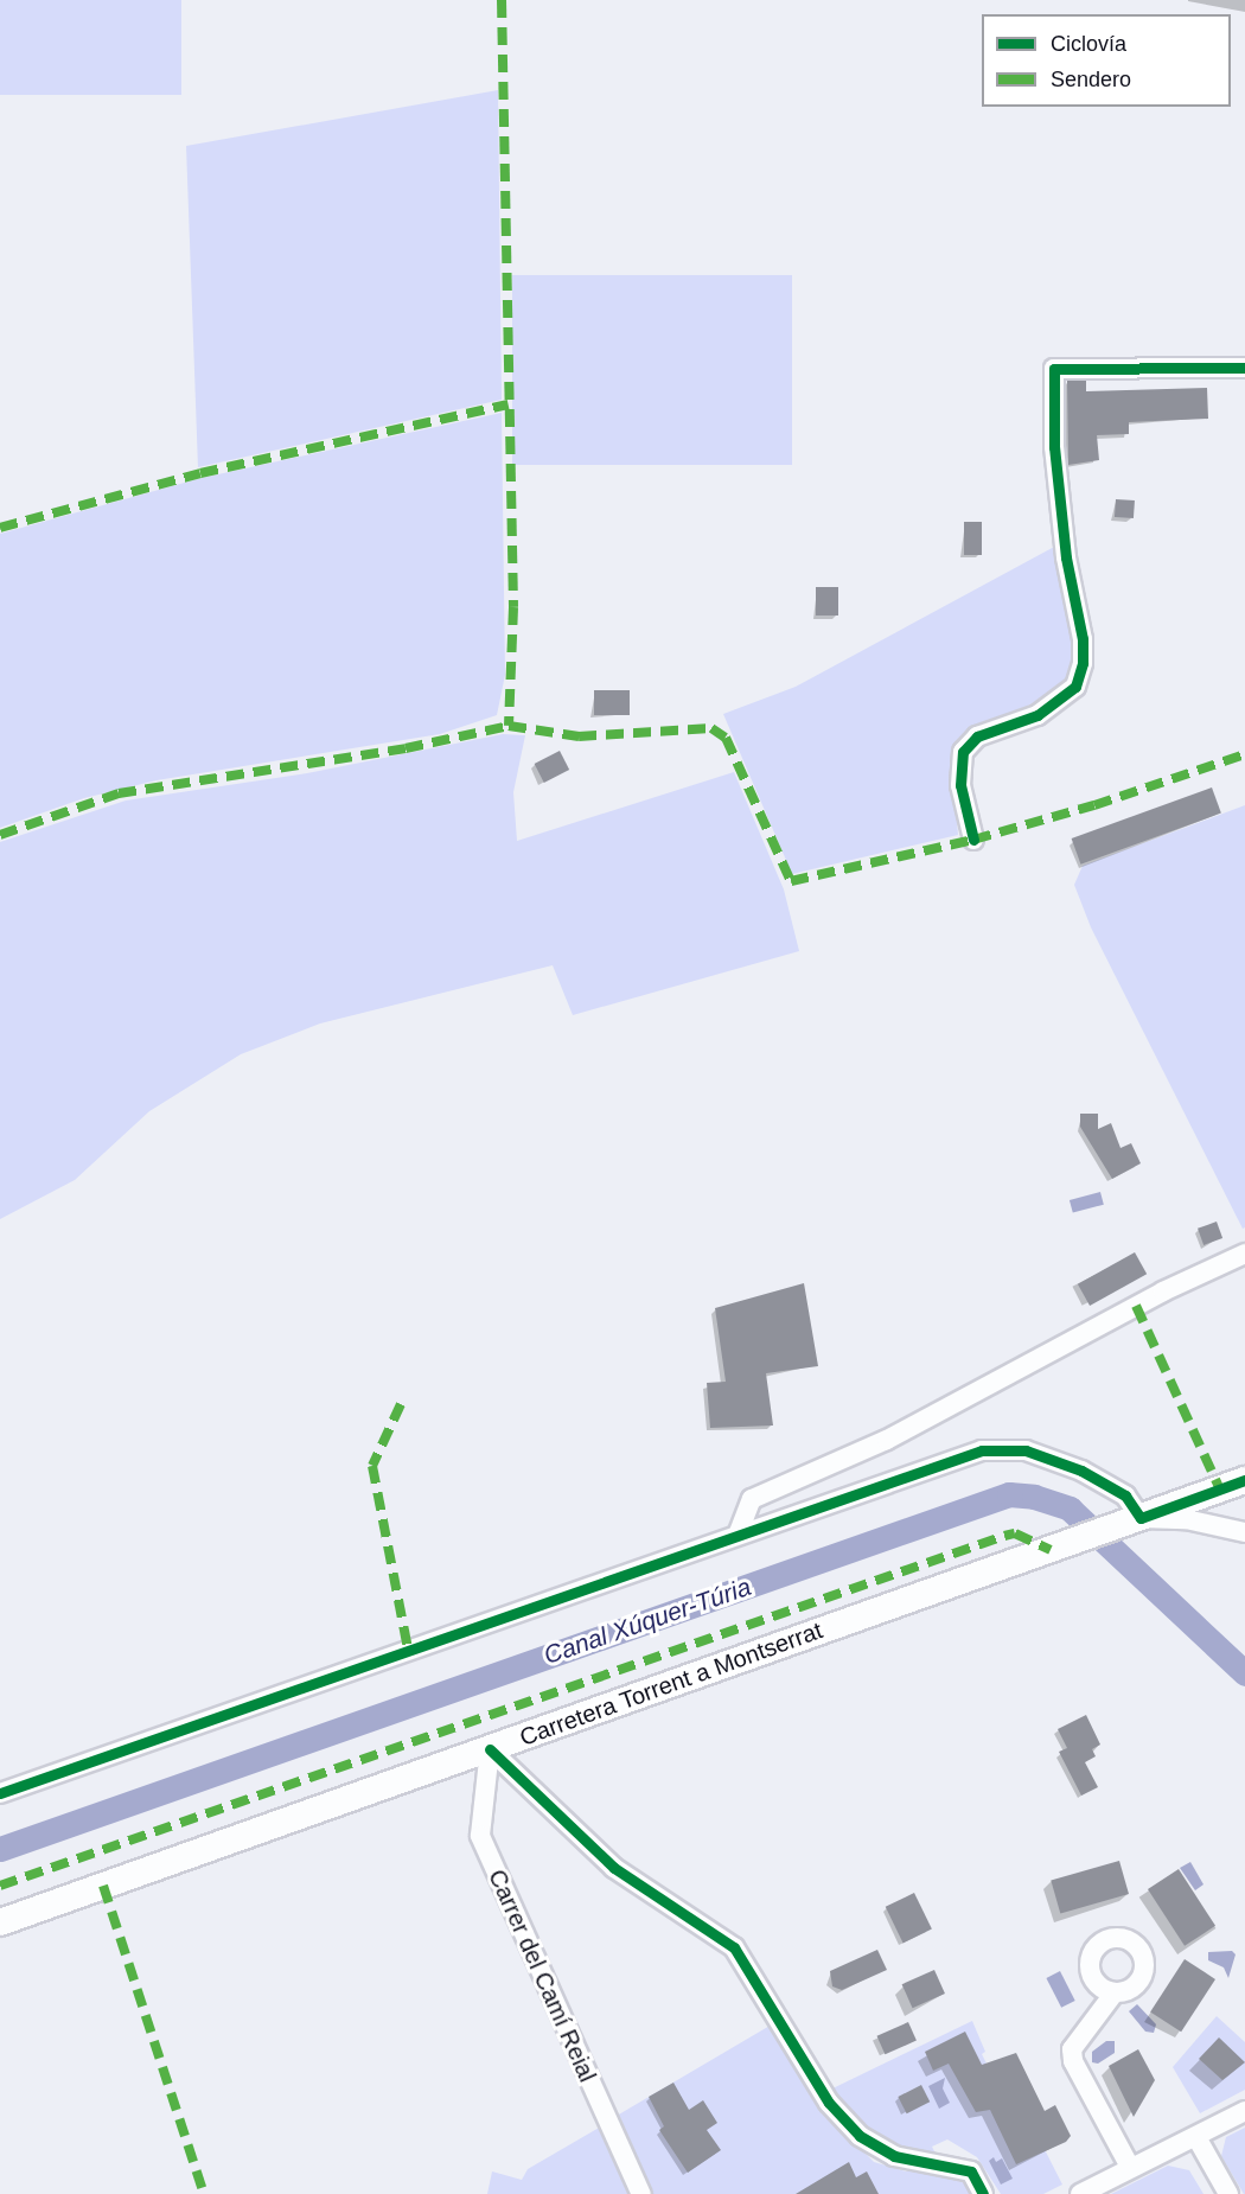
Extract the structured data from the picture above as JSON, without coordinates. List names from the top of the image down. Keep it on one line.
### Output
{"streets":{"main road":["Carretera Torrent a Montserrat"],"street":["Carrer del Camí Reial"]},"crossings":[["Carretera Torrent a Montserrat","Carrer del Camí Reial"]],"water":["Canal Xúquer-Túria"],"legend":["Ciclovía","Sendero"]}
